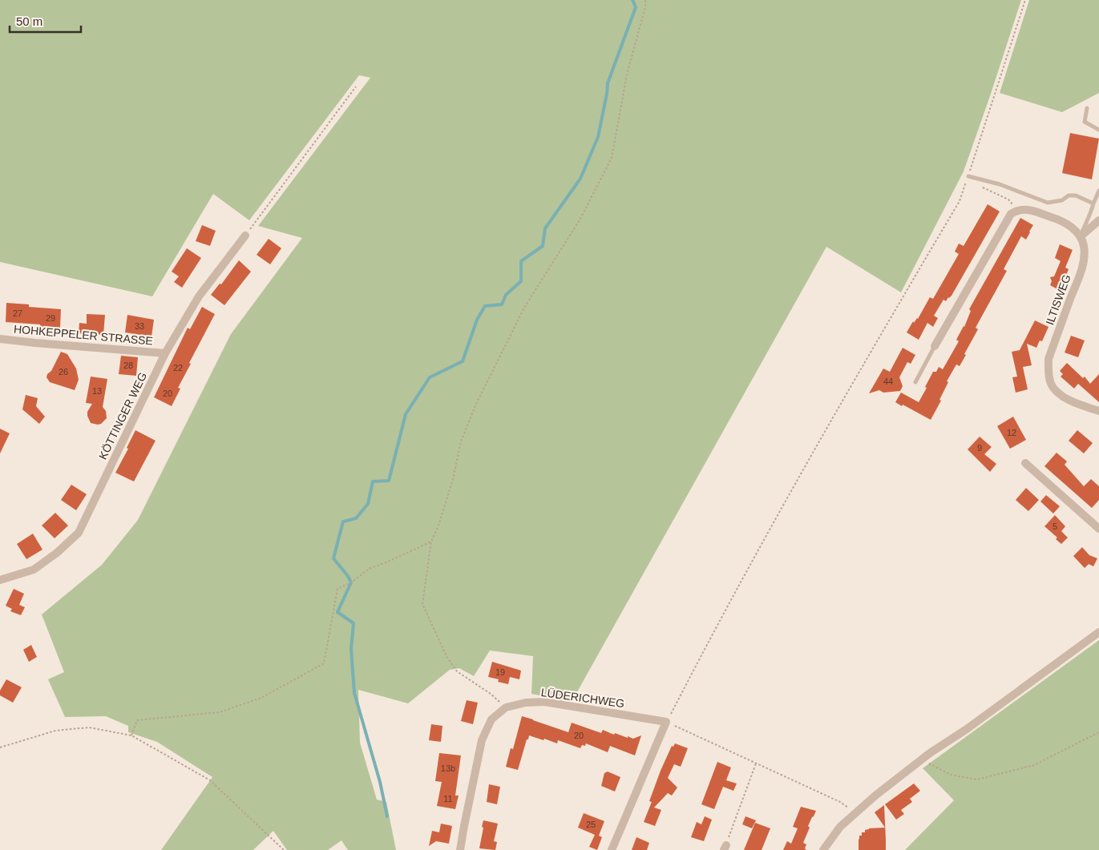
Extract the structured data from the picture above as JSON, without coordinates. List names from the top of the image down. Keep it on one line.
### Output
{"streets":{"street":["ILTISWEG","HOHKEPPELER STRASSE","KÖTTINGER WEG","LÜDERICHWEG"]},"crossings":[["HOHKEPPELER STRASSE","KÖTTINGER WEG"]],"house_numbers":["27","29","33","28","22","26","44","13","20","12","9","5","19","20","13b","11","25"],"scale_bar":"50 m"}
